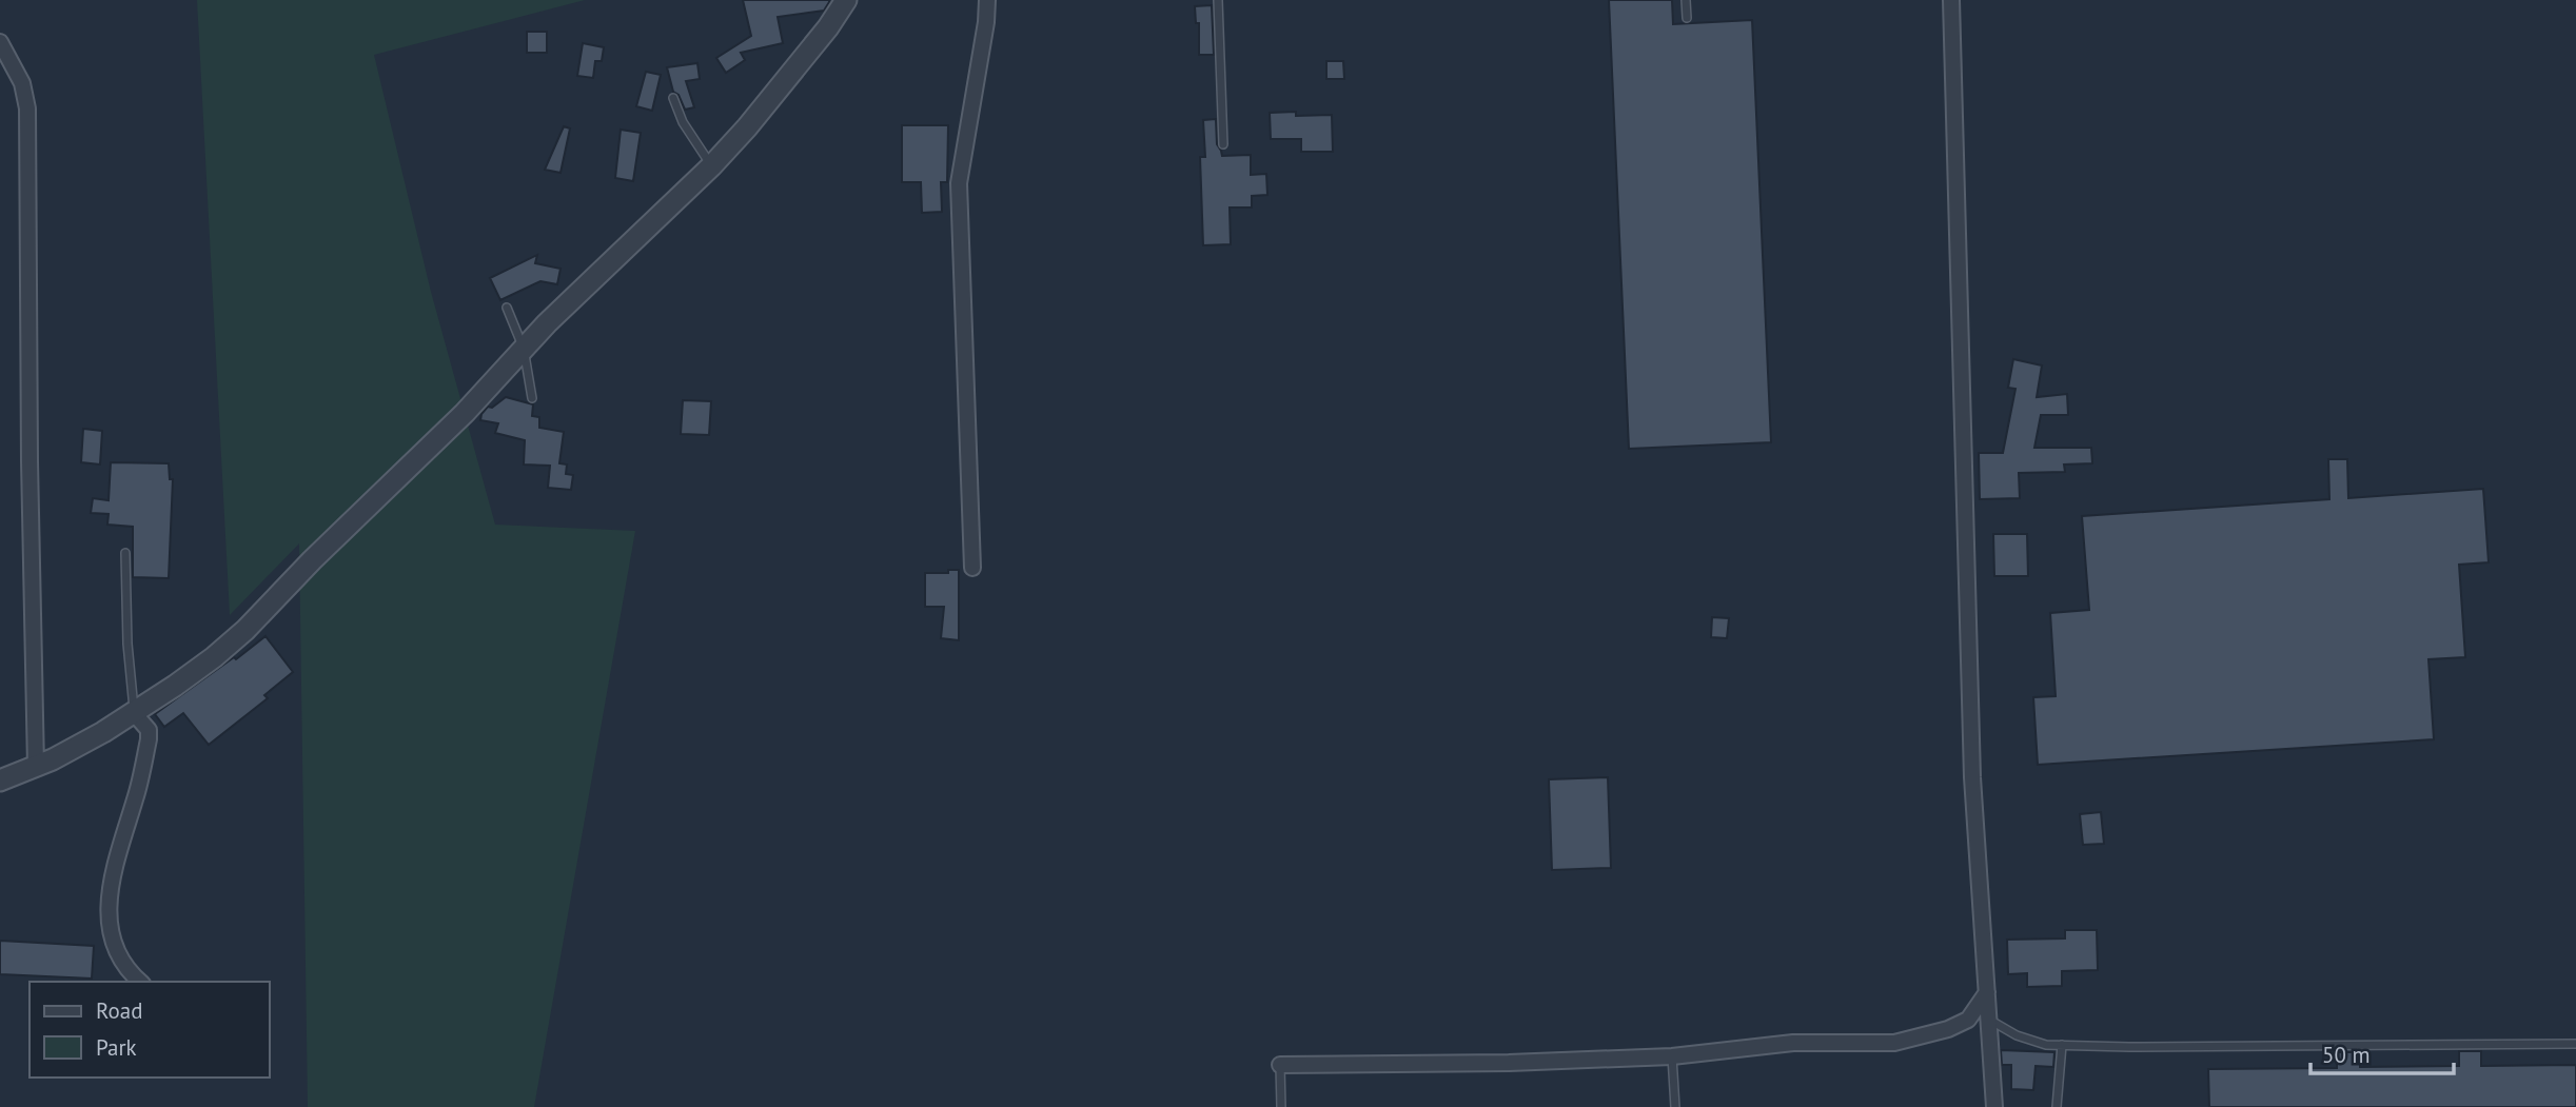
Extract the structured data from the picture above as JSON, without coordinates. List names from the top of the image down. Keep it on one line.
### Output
{"legend":["Road","Park"],"scale_bar":"50 m"}
